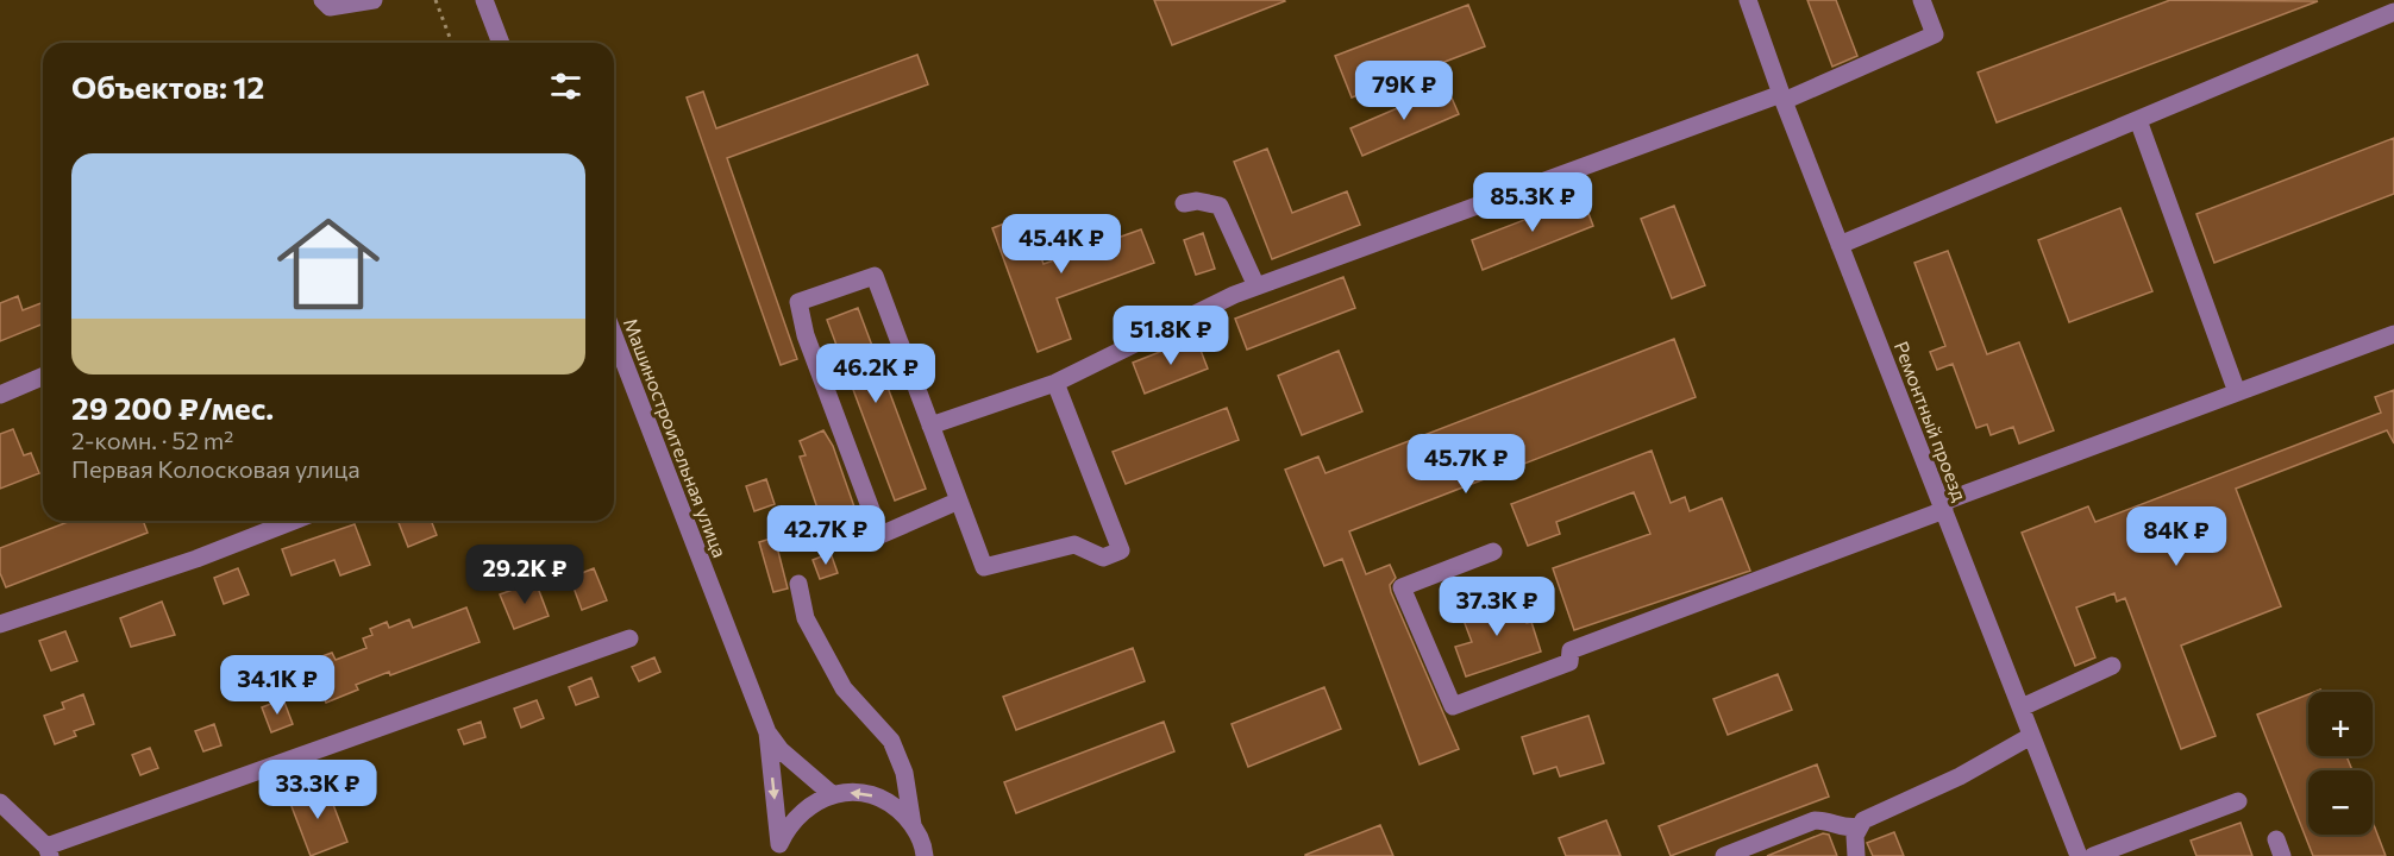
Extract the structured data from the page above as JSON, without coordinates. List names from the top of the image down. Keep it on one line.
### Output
{"streets":{"street":["Ремонтный проезд","Машиностроительная улица"]},"page":{"heading":"Объектов: 12","price":["79K ₽","85.3K ₽","45.4K ₽","51.8K ₽","46.2K ₽","45.7K ₽","42.7K ₽","84K ₽","29.2K ₽","37.3K ₽","34.1K ₽","33.3K ₽"],"list":[{"name":"29 200 ₽/мес.","note":"2-комн. · 52 m² · Первая Колосковая улица"}],"map_buttons":["+","−"]}}
